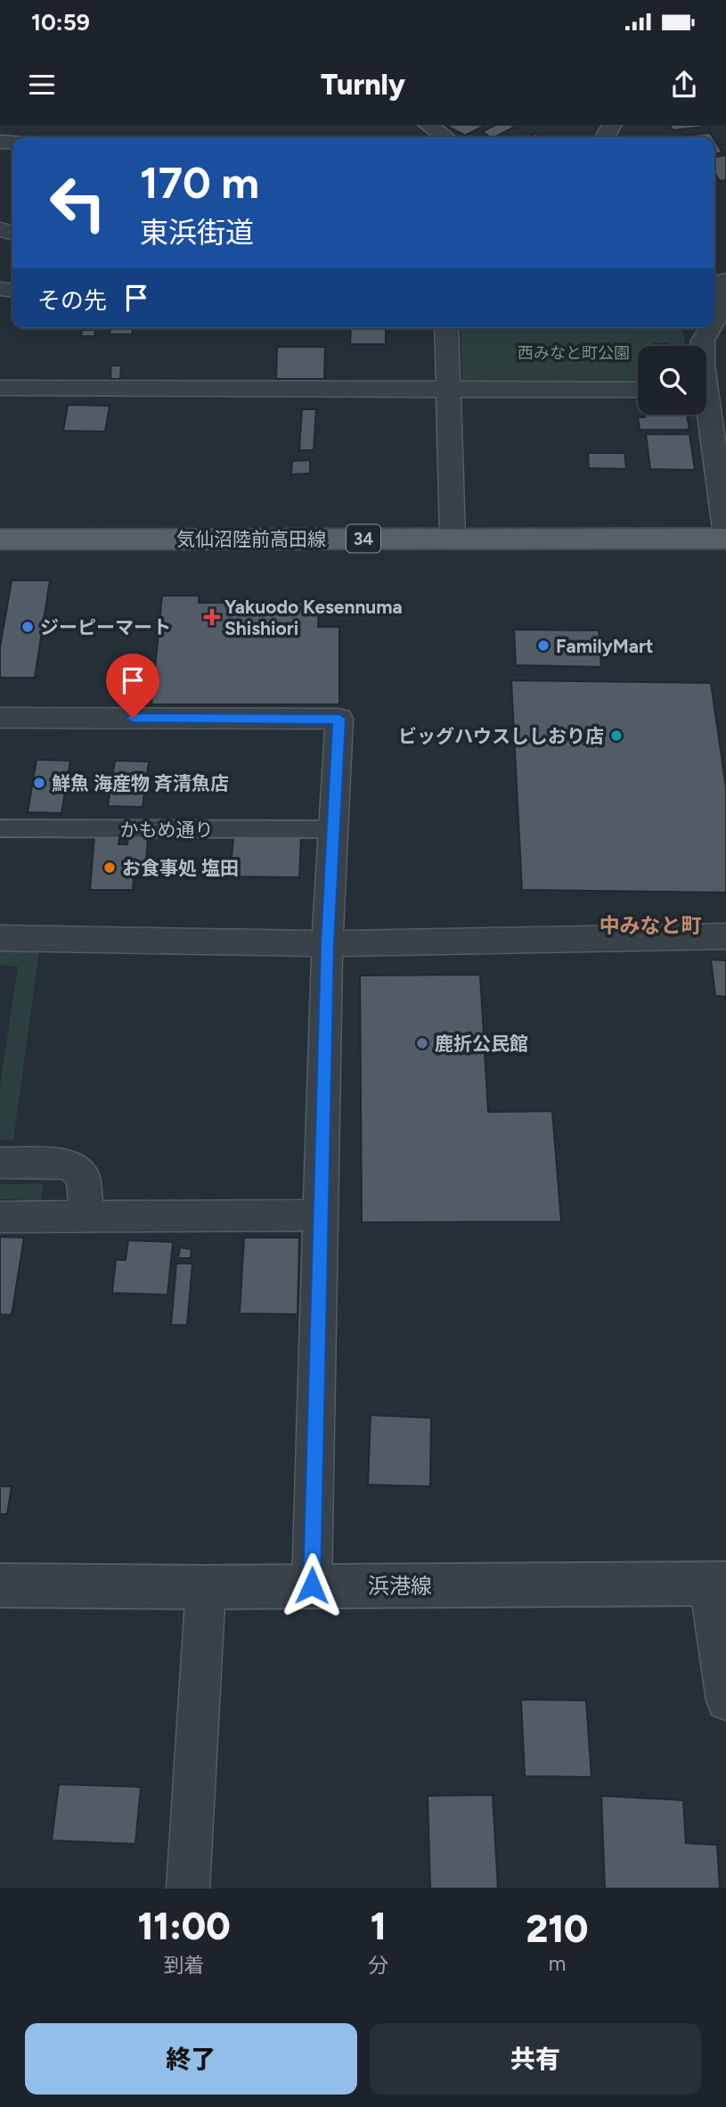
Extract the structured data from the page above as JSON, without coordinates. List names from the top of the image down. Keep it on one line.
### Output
{"streets":{"main road":["気仙沼陸前高田線","34"],"street":["かもめ通り","浜港線"]},"districts":["中みなと町"],"parks":["西みなと町公園"],"places":{"health":["Yakuodo Kesennuma Shishiori"],"other":["ジーピーマート","FamilyMart","ビッグハウスししおり店","鮮魚 海産物 斉清魚店","お食事処 塩田","鹿折公民館"]},"page":{"status":"10:59","header":"Turnly","turn":["170 m","東浜街道"],"then":"その先","eta":["11:00","到着","1","分","210","m"],"buttons":["終了","共有"]}}
